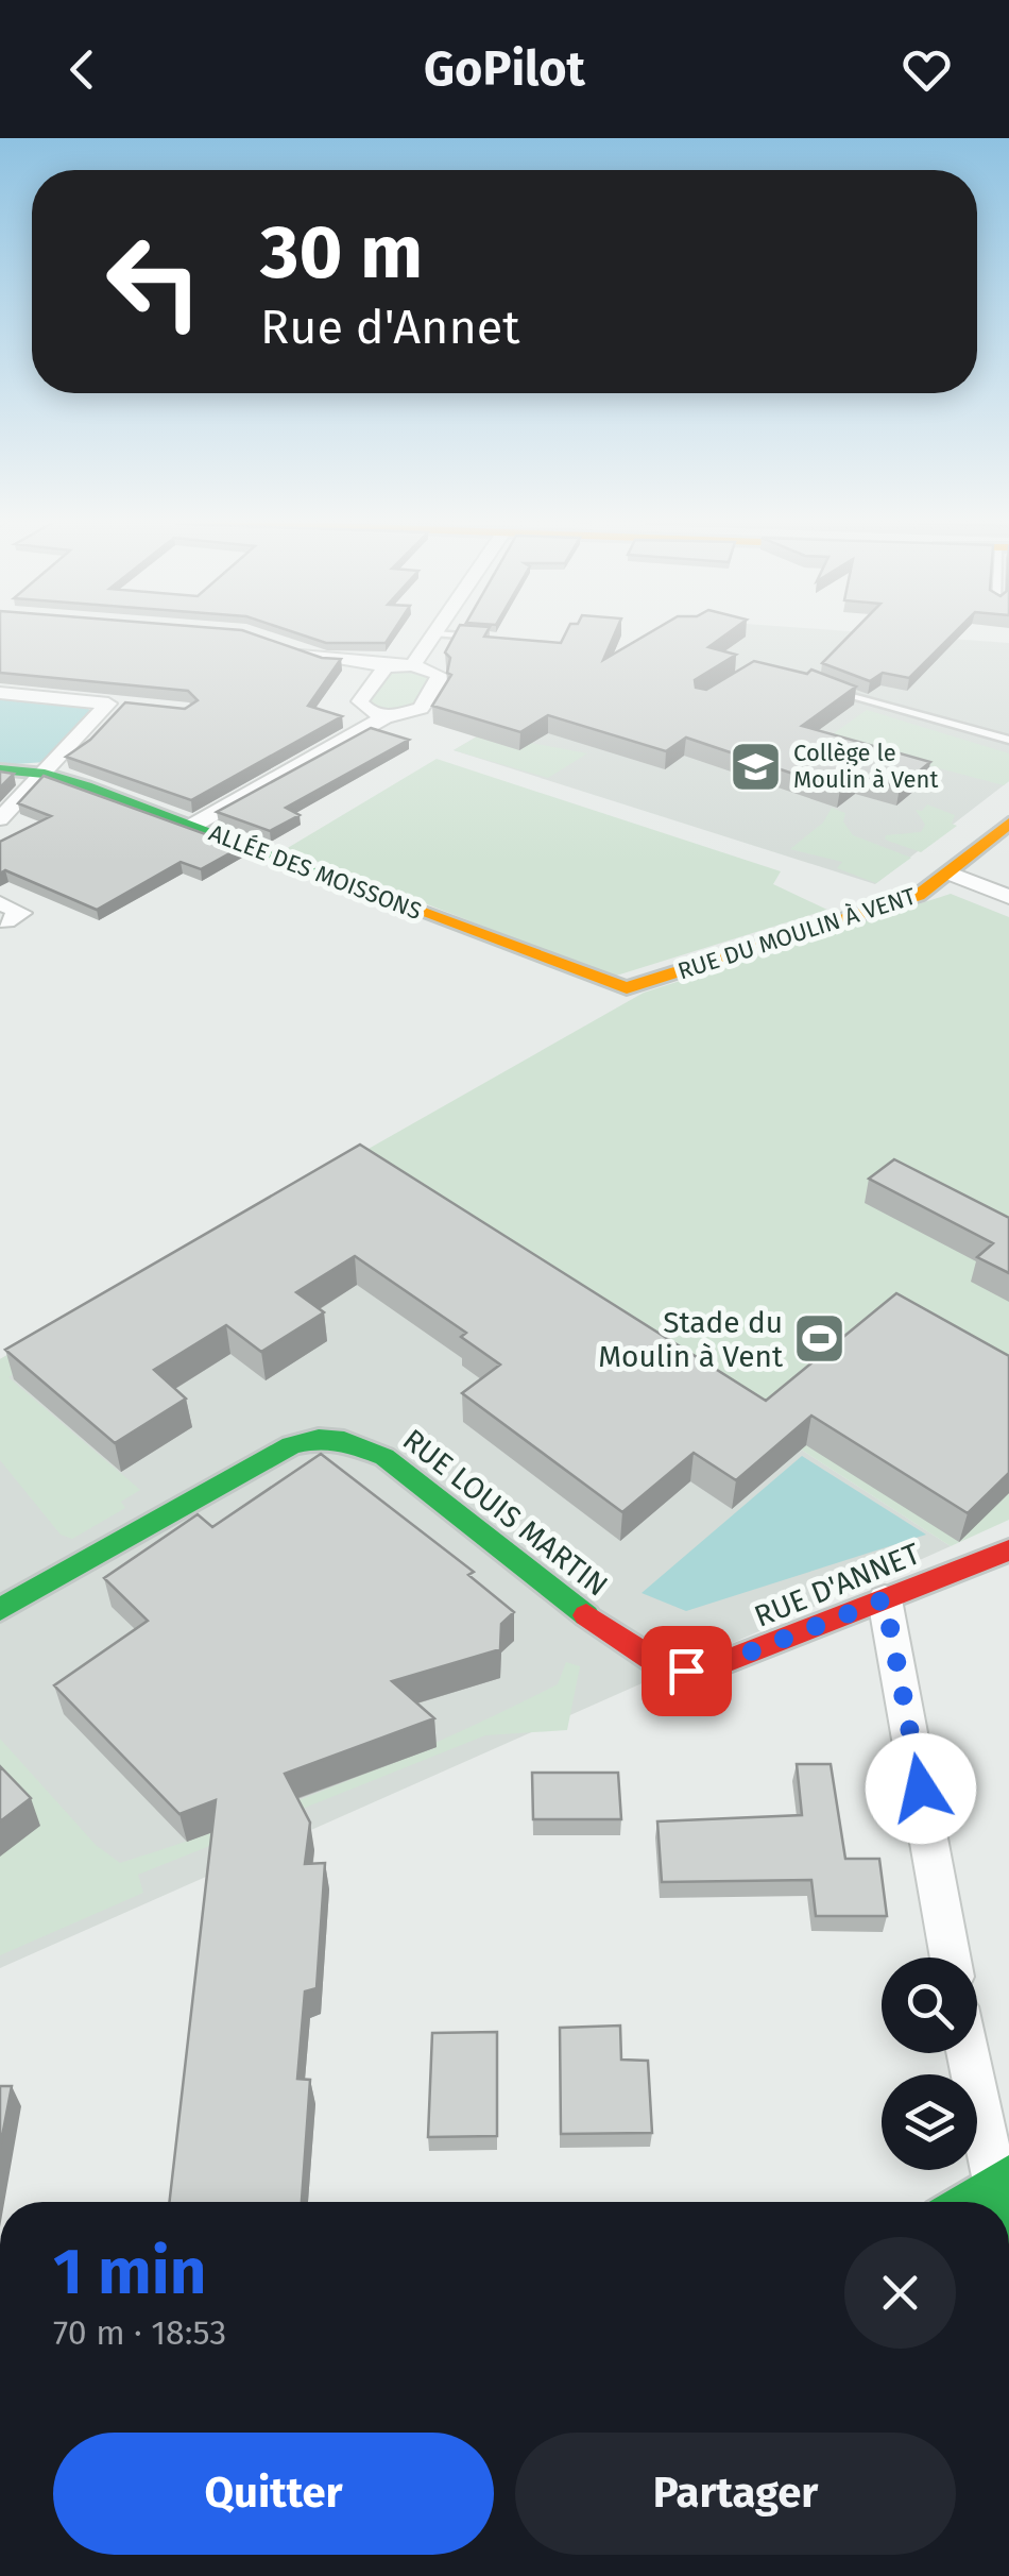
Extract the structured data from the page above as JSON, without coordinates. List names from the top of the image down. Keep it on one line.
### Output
{"streets":{"street":["ALLÉE DES MOISSONS","RUE DU MOULIN À VENT","RUE LOUIS MARTIN","RUE D'ANNET"]},"crossings":[["ALLÉE DES MOISSONS","RUE DU MOULIN À VENT"],["RUE LOUIS MARTIN","RUE D'ANNET"]],"places":{"school or university":["Collège le Moulin à Vent"],"sports":["Stade du Moulin à Vent"]},"page":{"header":"GoPilot","turn":["30 m","Rue d'Annet"],"heading":["1 min","70 m · 18:53"],"buttons":["Quitter","Partager"]}}
